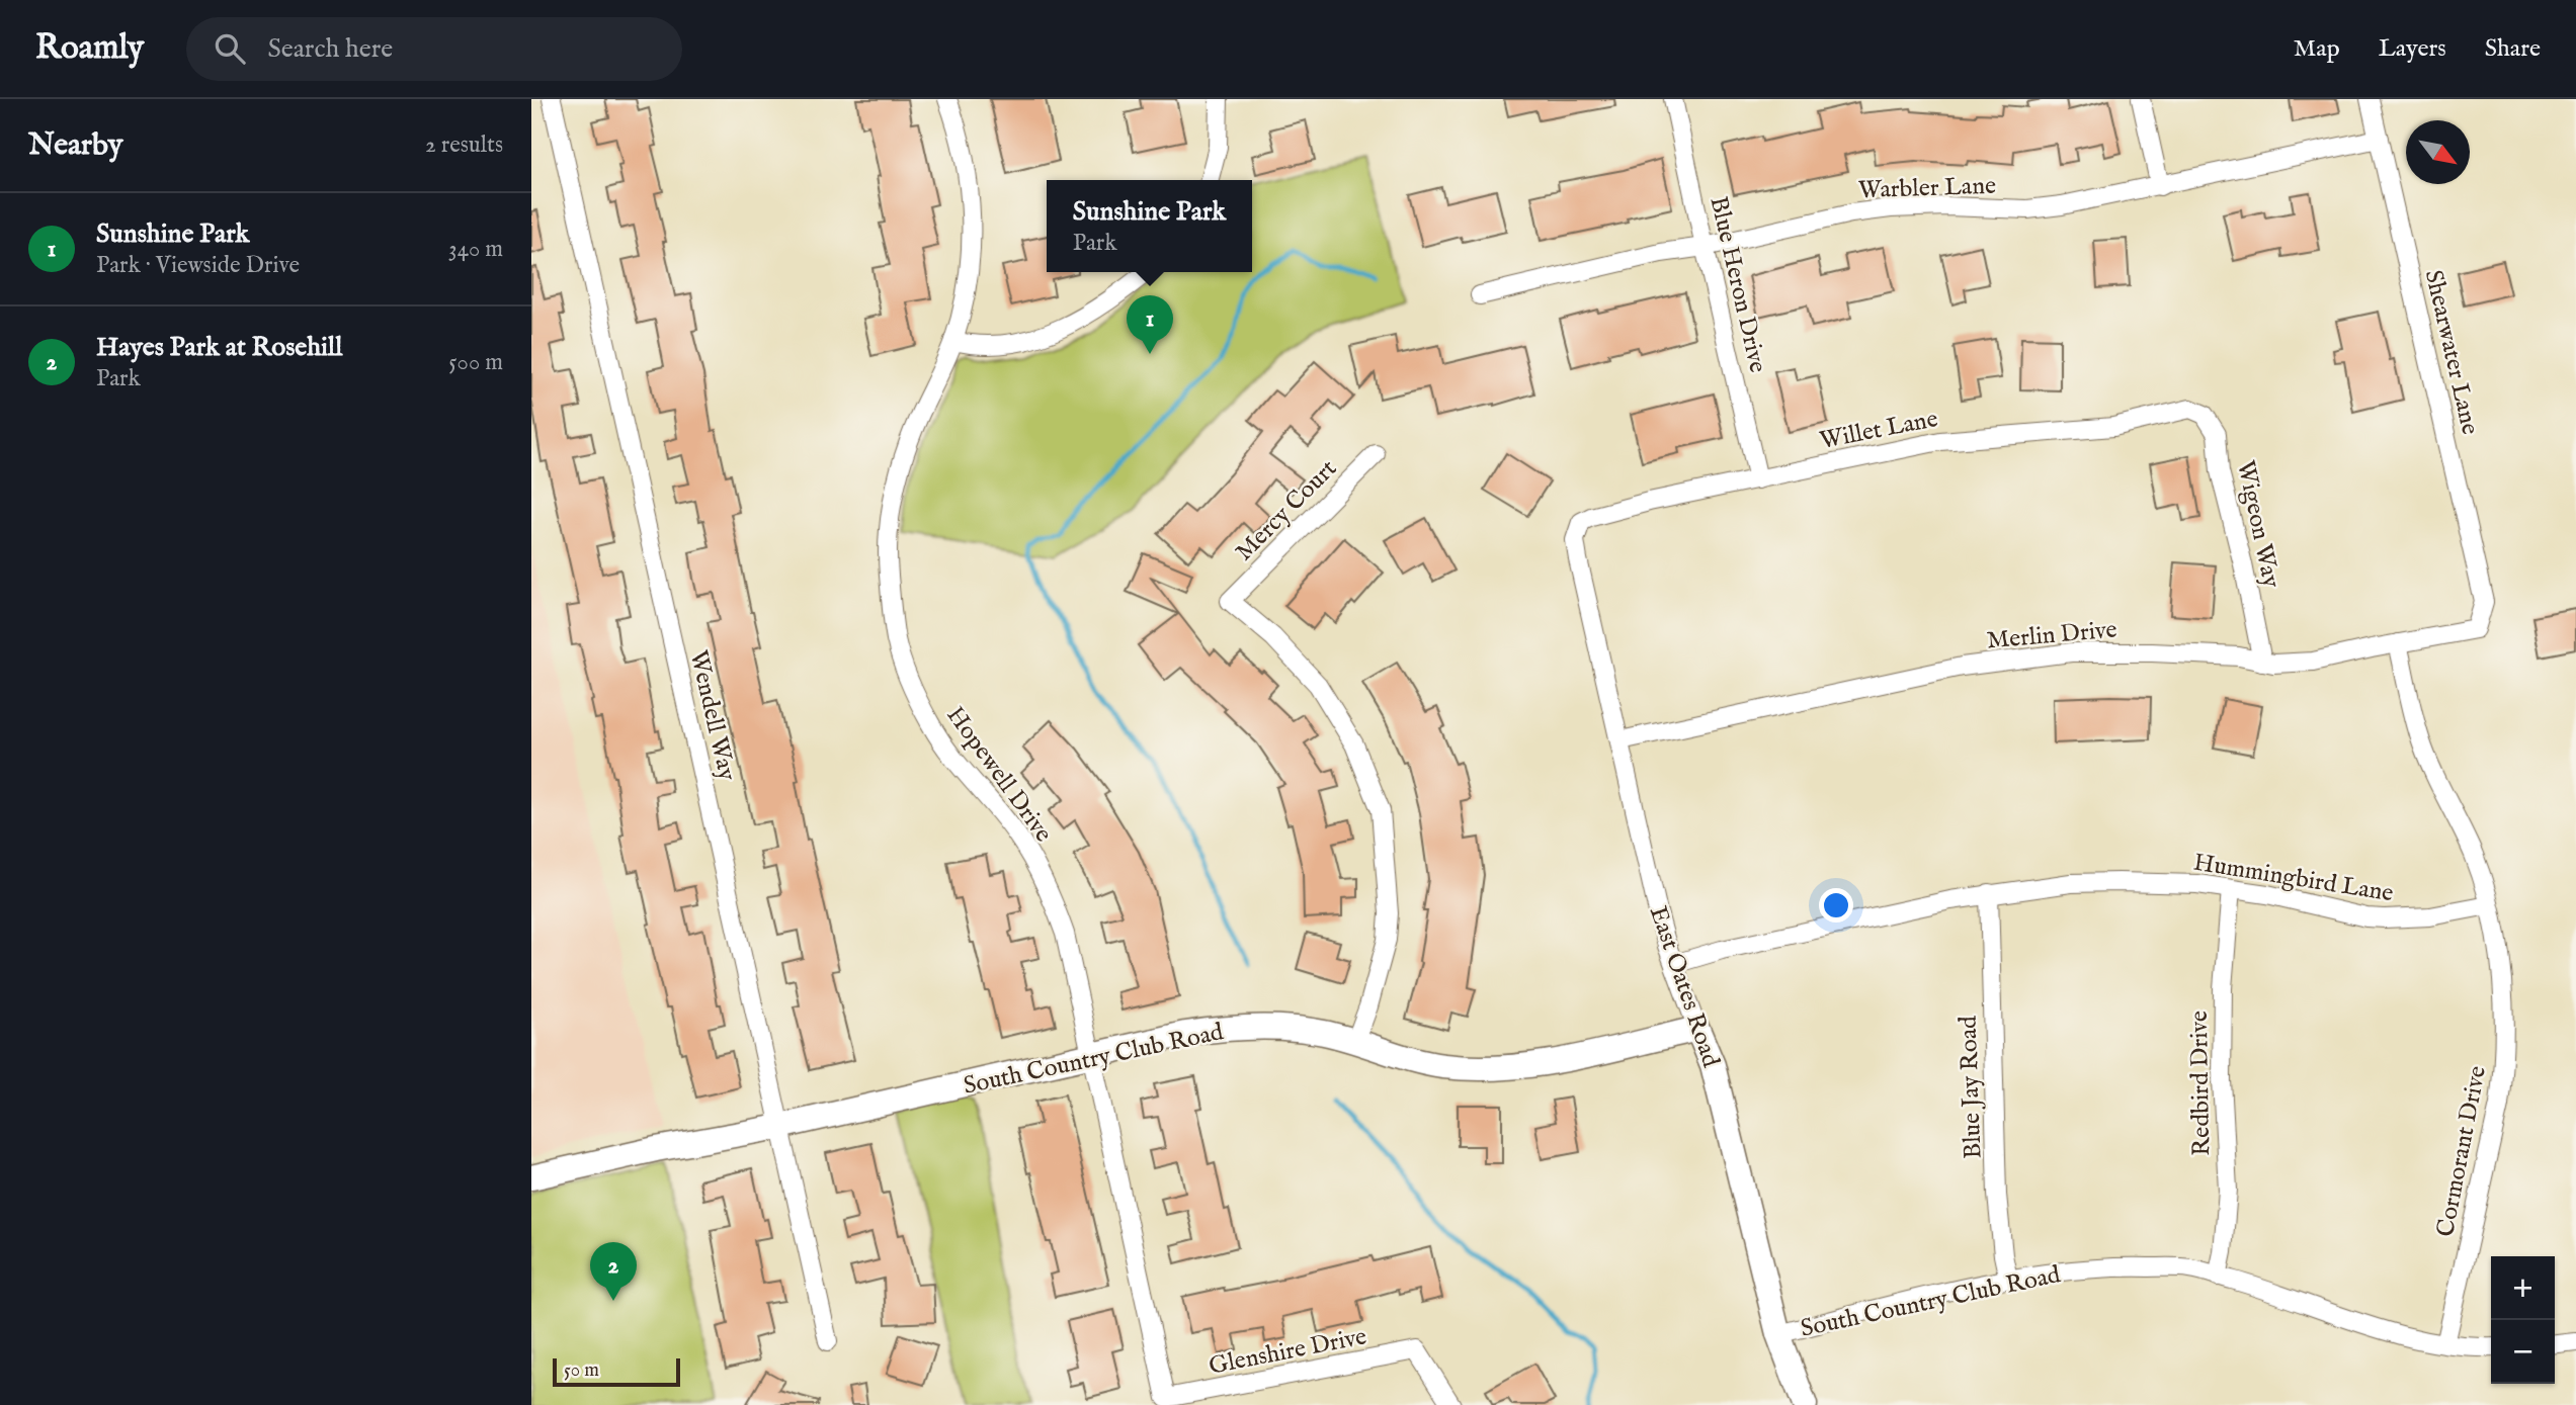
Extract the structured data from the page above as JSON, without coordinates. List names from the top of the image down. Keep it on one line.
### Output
{"streets":{"street":["Warbler Lane","Blue Heron Drive","Shearwater Lane","Willet Lane","Mercy Court","Wigeon Way","Merlin Drive","Wendell Way","Hopewell Drive","Hummingbird Lane","East Oates Road","South Country Club Road","Redbird Drive","Blue Jay Road","Cormorant Drive","Glenshire Drive"]},"crossings":[["Warbler Lane","Blue Heron Drive"],["Warbler Lane","Shearwater Lane"],["Blue Heron Drive","Willet Lane"],["Shearwater Lane","Merlin Drive"],["Willet Lane","Wigeon Way"],["Willet Lane","East Oates Road"],["Mercy Court","South Country Club Road"],["Wigeon Way","Merlin Drive"],["Merlin Drive","East Oates Road"],["Merlin Drive","Cormorant Drive"],["Wendell Way","South Country Club Road"],["Hopewell Drive","South Country Club Road"],["Hopewell Drive","Glenshire Drive"],["Hummingbird Lane","East Oates Road"],["Hummingbird Lane","Redbird Drive"],["Hummingbird Lane","Blue Jay Road"],["Hummingbird Lane","Cormorant Drive"],["East Oates Road","South Country Club Road"],["South Country Club Road","Redbird Drive"],["South Country Club Road","Blue Jay Road"],["South Country Club Road","Cormorant Drive"]],"scale_bar":"50 m","north":"bottom right","page":{"header":"Roamly","search":"Search here","nav":["Map","Layers","Share"],"heading":["Nearby","2 results"],"popup":["Sunshine Park","Park"],"list":[{"mark":"1","name":"Sunshine Park","note":"Park · Viewside Drive","value":"340 m"},{"mark":"2","name":"Hayes Park at Rosehill","note":"Park","value":"500 m"}],"pins":["1","2"],"map_buttons":["+","−"],"scale":"50 m"}}
